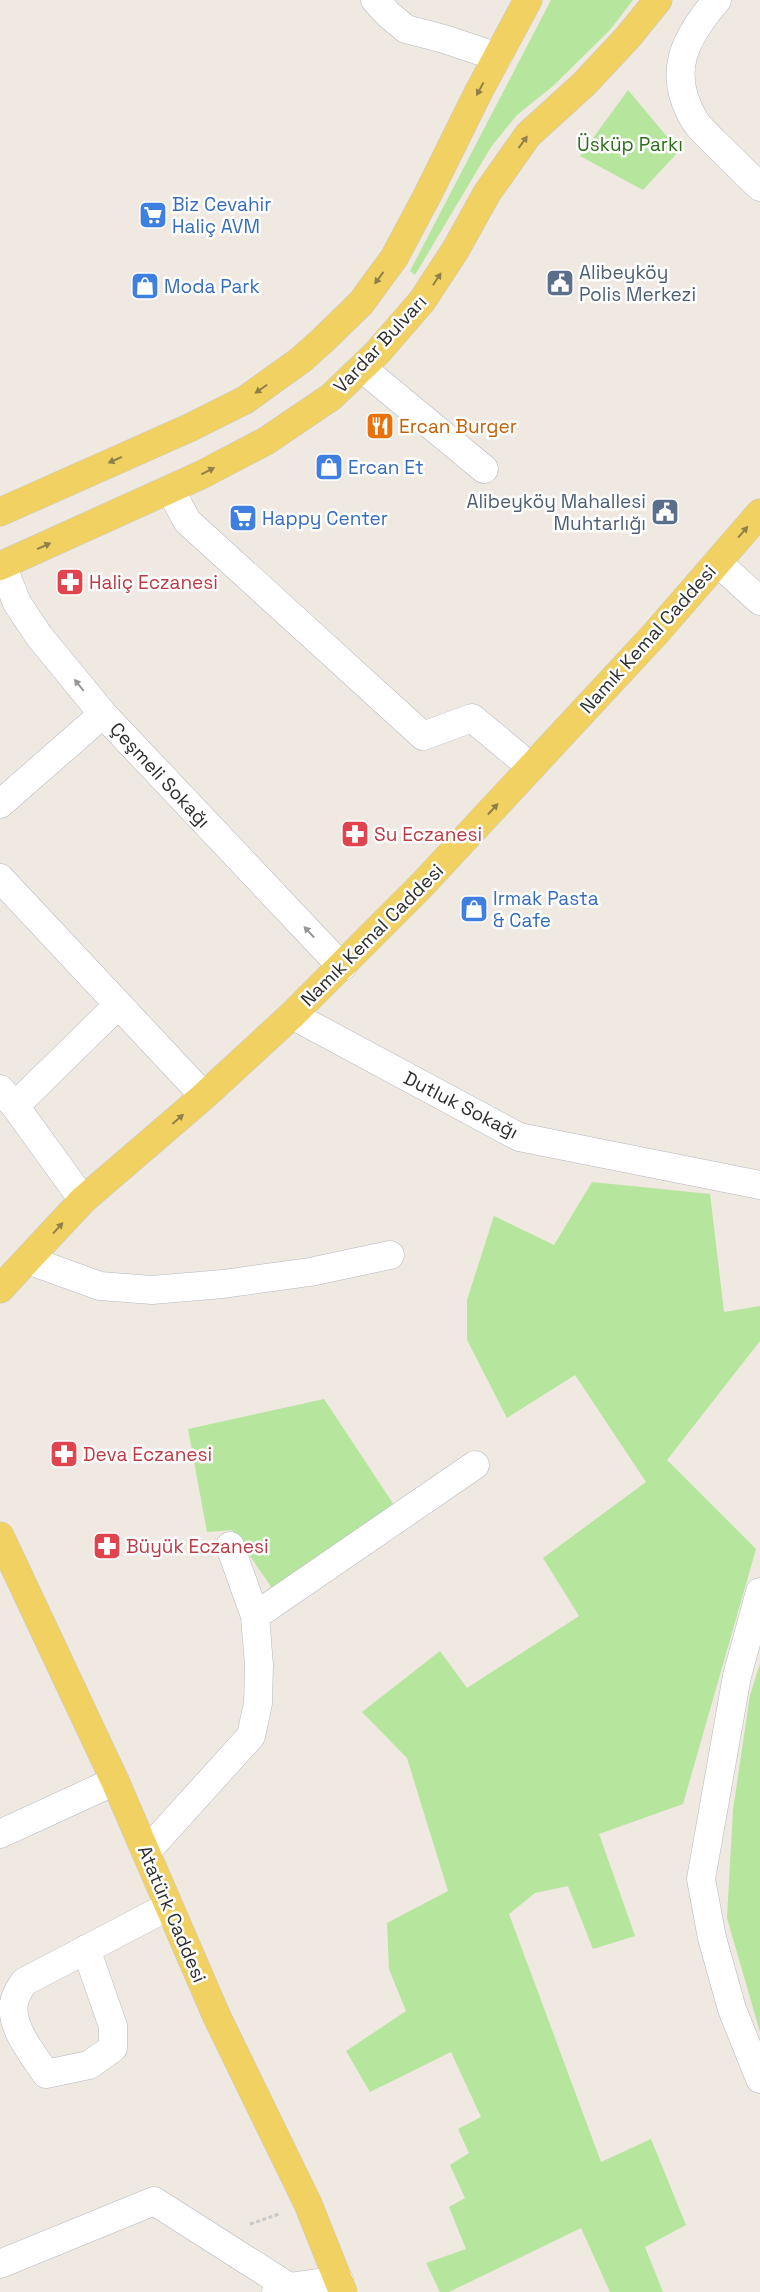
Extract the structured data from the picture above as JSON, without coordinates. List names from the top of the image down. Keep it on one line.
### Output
{"streets":{"main road":["Vardar Bulvarı","Namık Kemal Caddesi","Atatürk Caddesi"],"street":["Çeşmeli Sokağı","Dutluk Sokağı"]},"crossings":[["Vardar Bulvarı","Çeşmeli Sokağı"],["Namık Kemal Caddesi","Çeşmeli Sokağı"],["Namık Kemal Caddesi","Dutluk Sokağı"]],"one_way":["Namık Kemal Caddesi"],"parks":["Üsküp Parkı"],"places":{"supermarket":["Biz Cevahir Haliç AVM","Happy Center"],"public building":["Alibeyköy Polis Merkezi","Alibeyköy Mahallesi Muhtarlığı"],"shop":["Moda Park","Ercan Et","Irmak Pasta & Cafe"],"restaurant":["Ercan Burger"],"pharmacy":["Haliç Eczanesi","Su Eczanesi","Deva Eczanesi","Büyük Eczanesi"]}}
